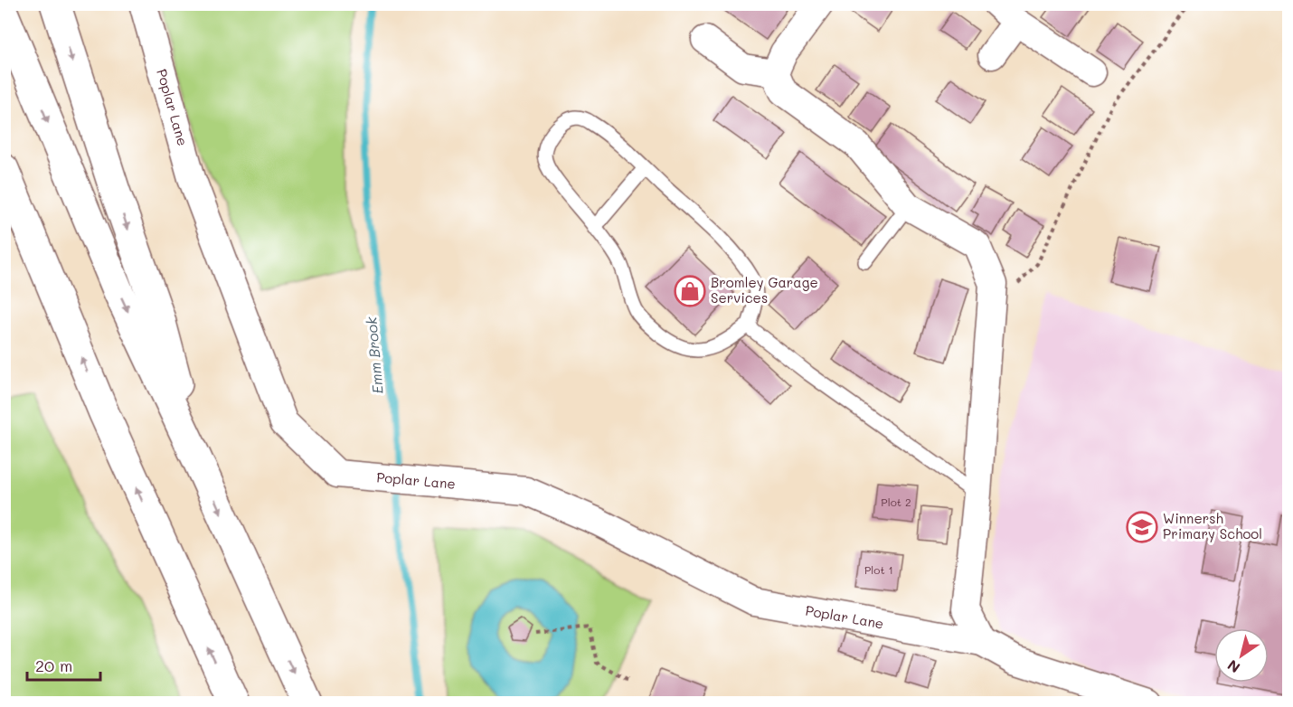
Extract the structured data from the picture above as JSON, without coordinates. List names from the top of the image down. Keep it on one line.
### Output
{"streets":{"street":["Poplar Lane"]},"water":["Emm Brook"],"places":{"shop":["Bromley Garage Services"],"school or university":["Winnersh Primary School"]},"house_numbers":["Plot 2","Plot 1"],"scale_bar":"20 m","north":"bottom left"}
